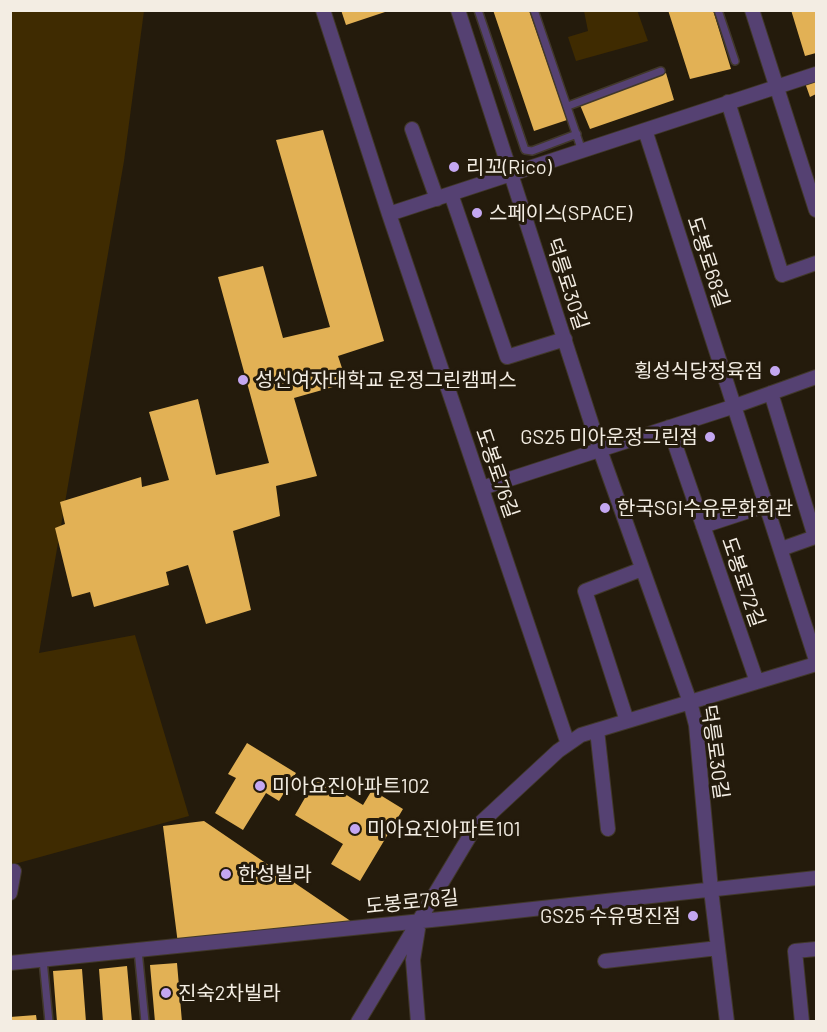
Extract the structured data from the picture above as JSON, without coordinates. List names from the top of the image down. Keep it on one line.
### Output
{"streets":{"street":["도봉로68길","덕릉로30길","도봉로76길","도봉로72길","도봉로78길"]},"crossings":[["덕릉로30길","도봉로78길"]],"places":["리꼬(Rico)","스페이스(SPACE)","횡성식당정육점","성신여자대학교 운정그린캠퍼스","GS25 미아운정그린점","한국SGI수유문화회관","미아요진아파트102","미아요진아파트101","한성빌라","GS25 수유명진점","진숙2차빌라"]}
